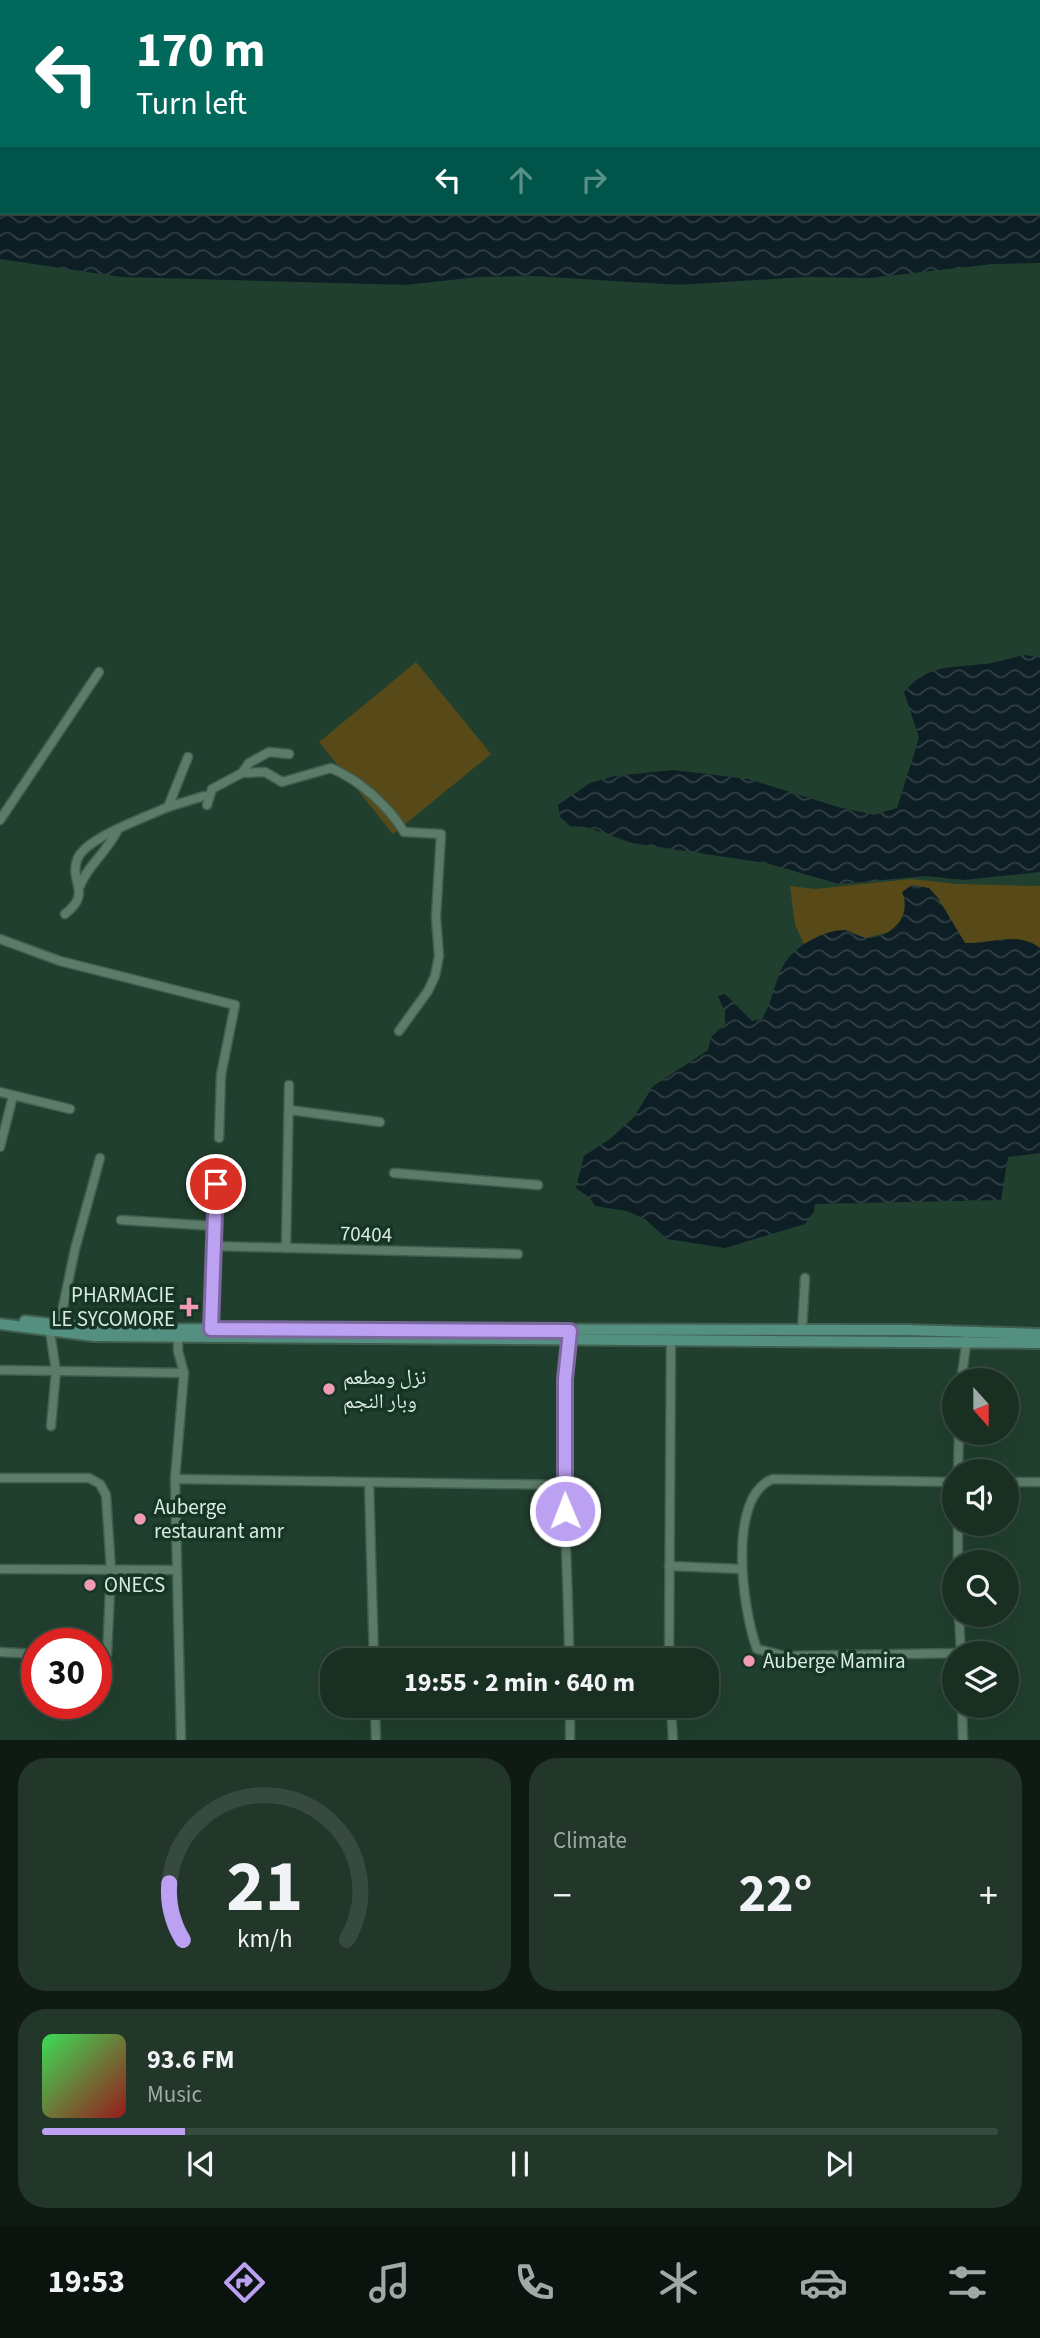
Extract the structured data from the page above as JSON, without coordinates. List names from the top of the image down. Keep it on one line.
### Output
{"streets":{"street":["70404"]},"places":{"health":["PHARMACIE LE SYCOMORE"],"other":["نزل ومطعم وبار النجم","Auberge restaurant amr","ONECS","Auberge Mamira"]},"north":"bottom","page":{"turn":["170 m","Turn left"],"limit":"30","trip":"19:55 · 2 min · 640 m","tile":"Climate","heat":["−","22°","+"],"song":["93.6 FM","Music"],"tabs":"19:53","gauge":["21","km/h"]}}
